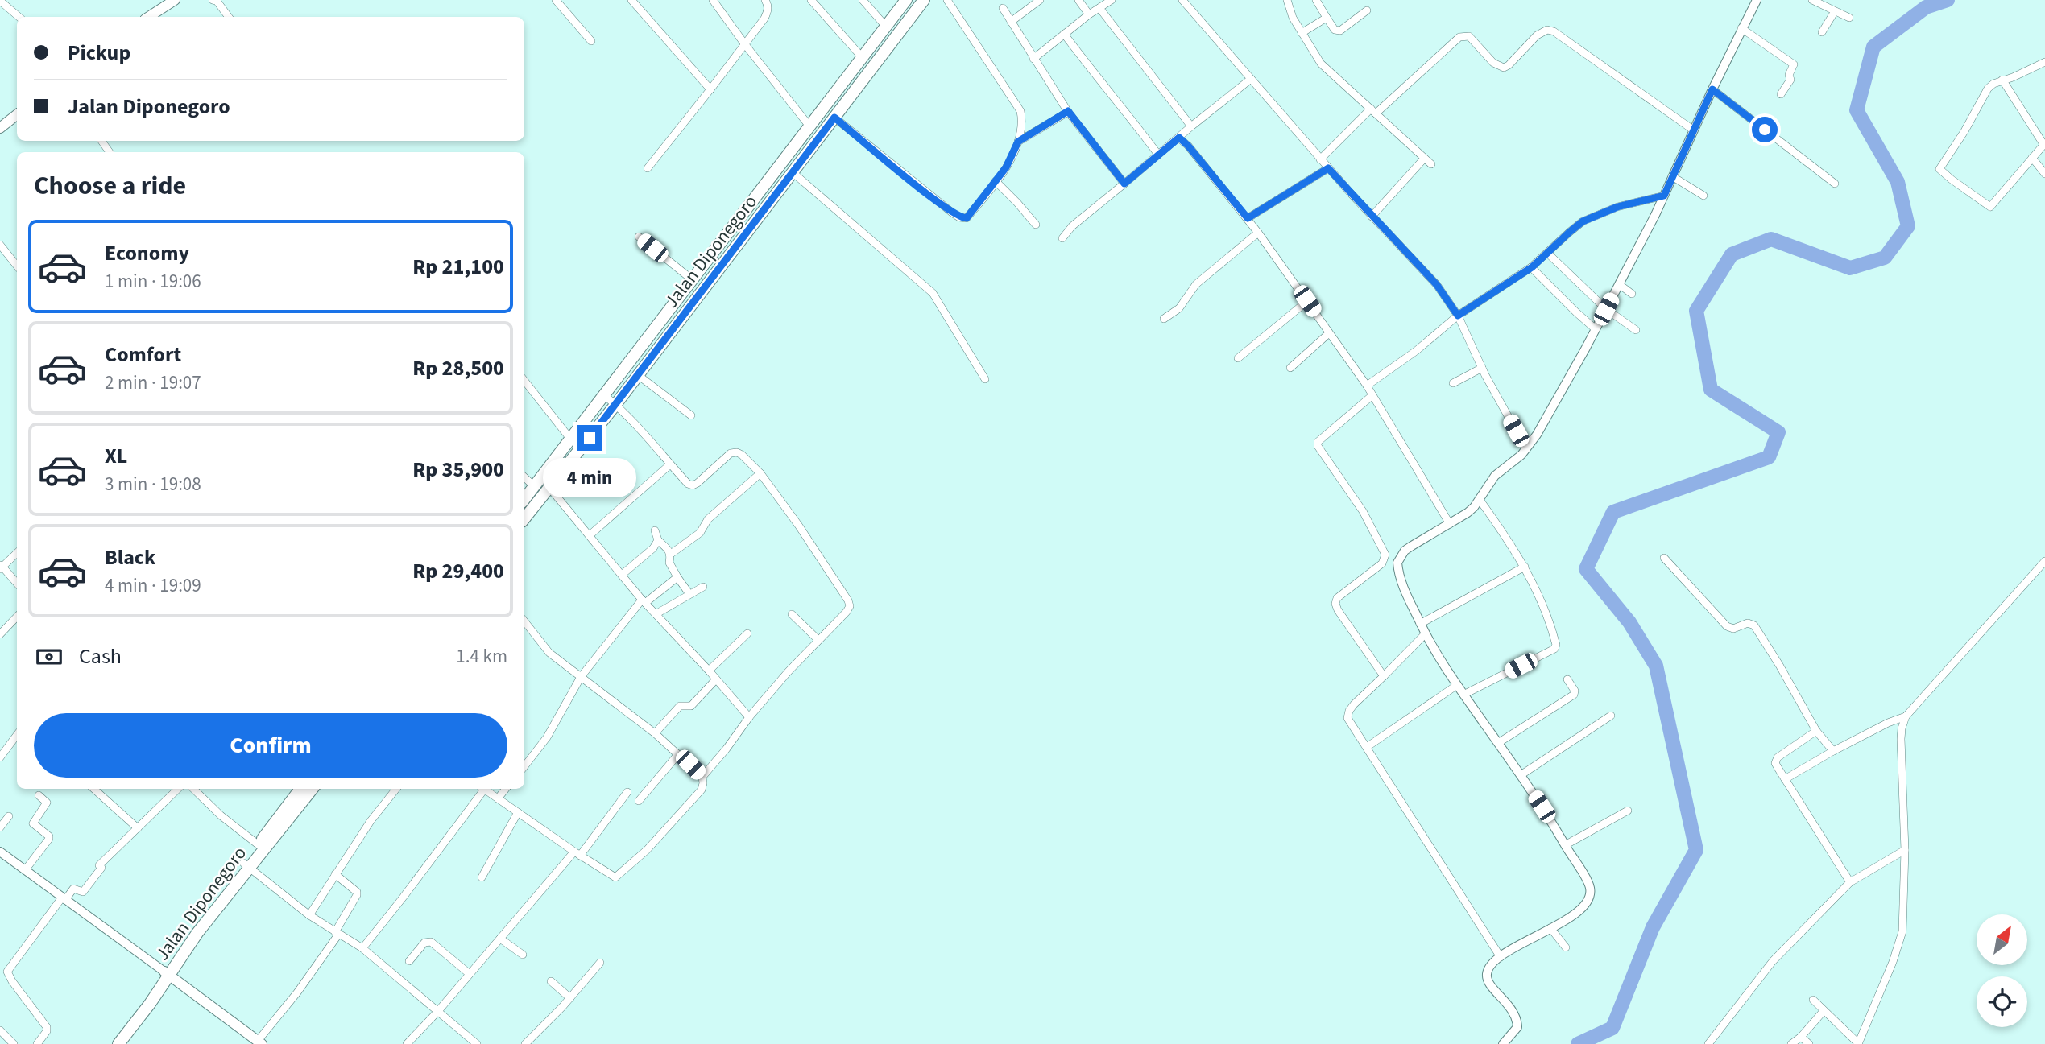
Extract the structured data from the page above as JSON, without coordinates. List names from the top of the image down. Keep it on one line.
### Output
{"streets":{"main road":["Jalan Diponegoro"]},"north":"top right","page":{"banner":["Pickup","Jalan Diponegoro"],"heading":"Choose a ride","list":[{"name":"Economy","note":"1 min · 19:06","value":"Rp 21,100"},{"name":"Comfort","note":"2 min · 19:07","value":"Rp 28,500"},{"name":"XL","note":"3 min · 19:08","value":"Rp 35,900"},{"name":"Black","note":"4 min · 19:09","value":"Rp 29,400"}],"bubble":"4 min","pay":["Cash","1.4 km"],"buttons":"Confirm"}}
